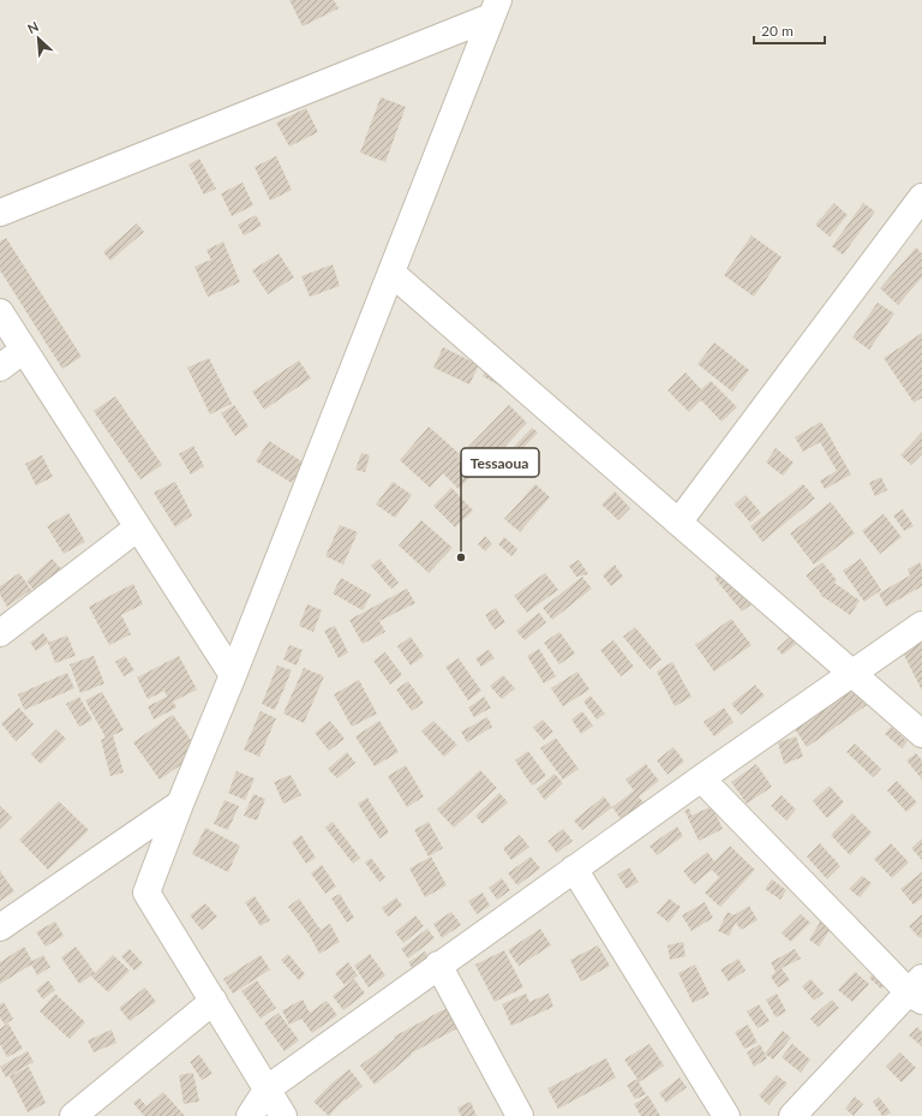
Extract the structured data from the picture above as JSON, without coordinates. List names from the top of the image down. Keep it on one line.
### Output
{"places":["Tessaoua"],"scale_bar":"20 m","north":"top left"}
